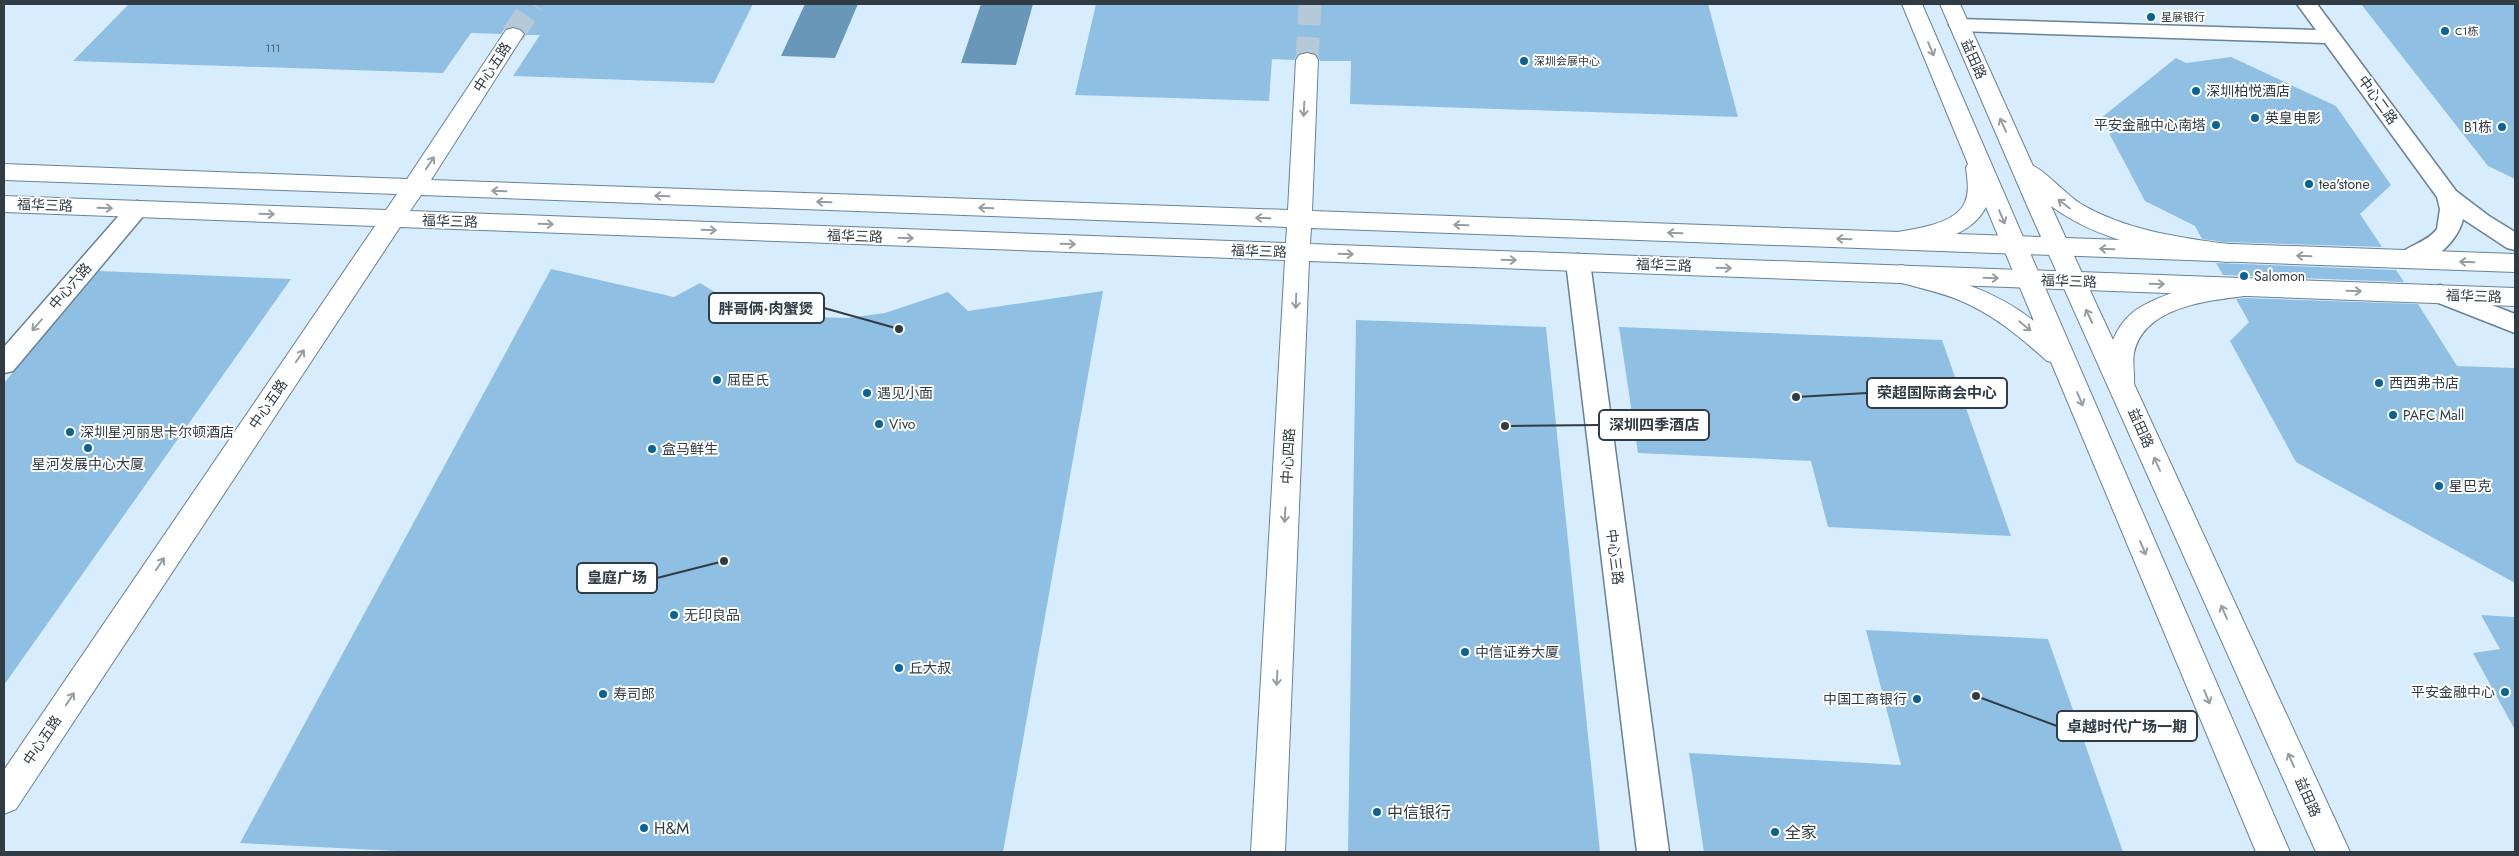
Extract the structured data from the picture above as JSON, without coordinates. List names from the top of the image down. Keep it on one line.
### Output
{"streets":{"street":["益田路","中心五路","中心二路","福华三路","中心六路","中心四路","中心三路"]},"crossings":[["益田路","福华三路"],["中心五路","福华三路"],["福华三路","中心六路"],["福华三路","中心四路"],["福华三路","中心三路"]],"one_way":["中心五路","中心六路","中心四路"],"places":["星展银行","C1栋","深圳会展中心","深圳柏悦酒店","英皇电影","平安金融中心南塔","B1栋","tea'stone","Salomon","胖哥俩·肉蟹煲","屈臣氏","西西弗书店","遇见小面","荣超国际商会中心","PAFC Mall","Vivo","深圳四季酒店","深圳星河丽思卡尔顿酒店","星河发展中心大厦","盒马鲜生","星巴克","皇庭广场","无印良品","中信证券大厦","丘大叔","平安金融中心","寿司郎","卓越时代广场一期","中国工商银行","中信银行","H&M","全家"],"house_numbers":["111"]}
